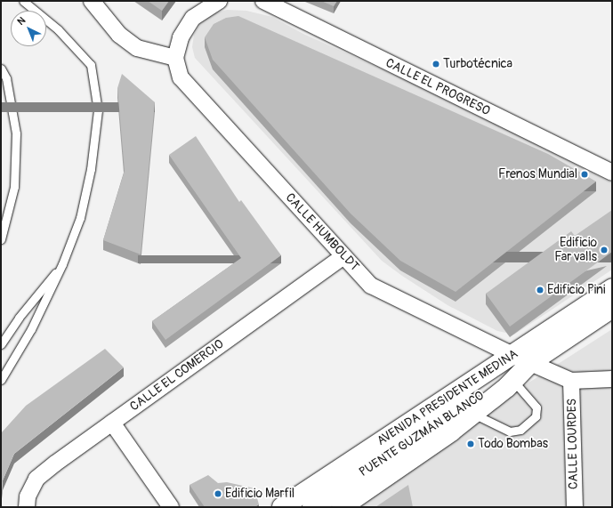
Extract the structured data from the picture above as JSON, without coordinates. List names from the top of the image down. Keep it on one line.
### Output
{"streets":{"street":["CALLE EL PROGRESO","CALLE HUMBOLDT","CALLE EL COMERCIO","AVENIDA PRESIDENTE MEDINA","PUENTE GUZMÁN BLANCO","CALLE LOURDES"]},"crossings":[["CALLE HUMBOLDT","CALLE EL COMERCIO"],["CALLE HUMBOLDT","AVENIDA PRESIDENTE MEDINA"],["CALLE HUMBOLDT","PUENTE GUZMÁN BLANCO"],["CALLE HUMBOLDT","CALLE LOURDES"],["AVENIDA PRESIDENTE MEDINA","PUENTE GUZMÁN BLANCO"]],"places":["Turbotécnica","Frenos Mundial","Edificio Far valls","Edificio Pini","Todo Bombas","Edificio Marfil"],"north":"top left"}
